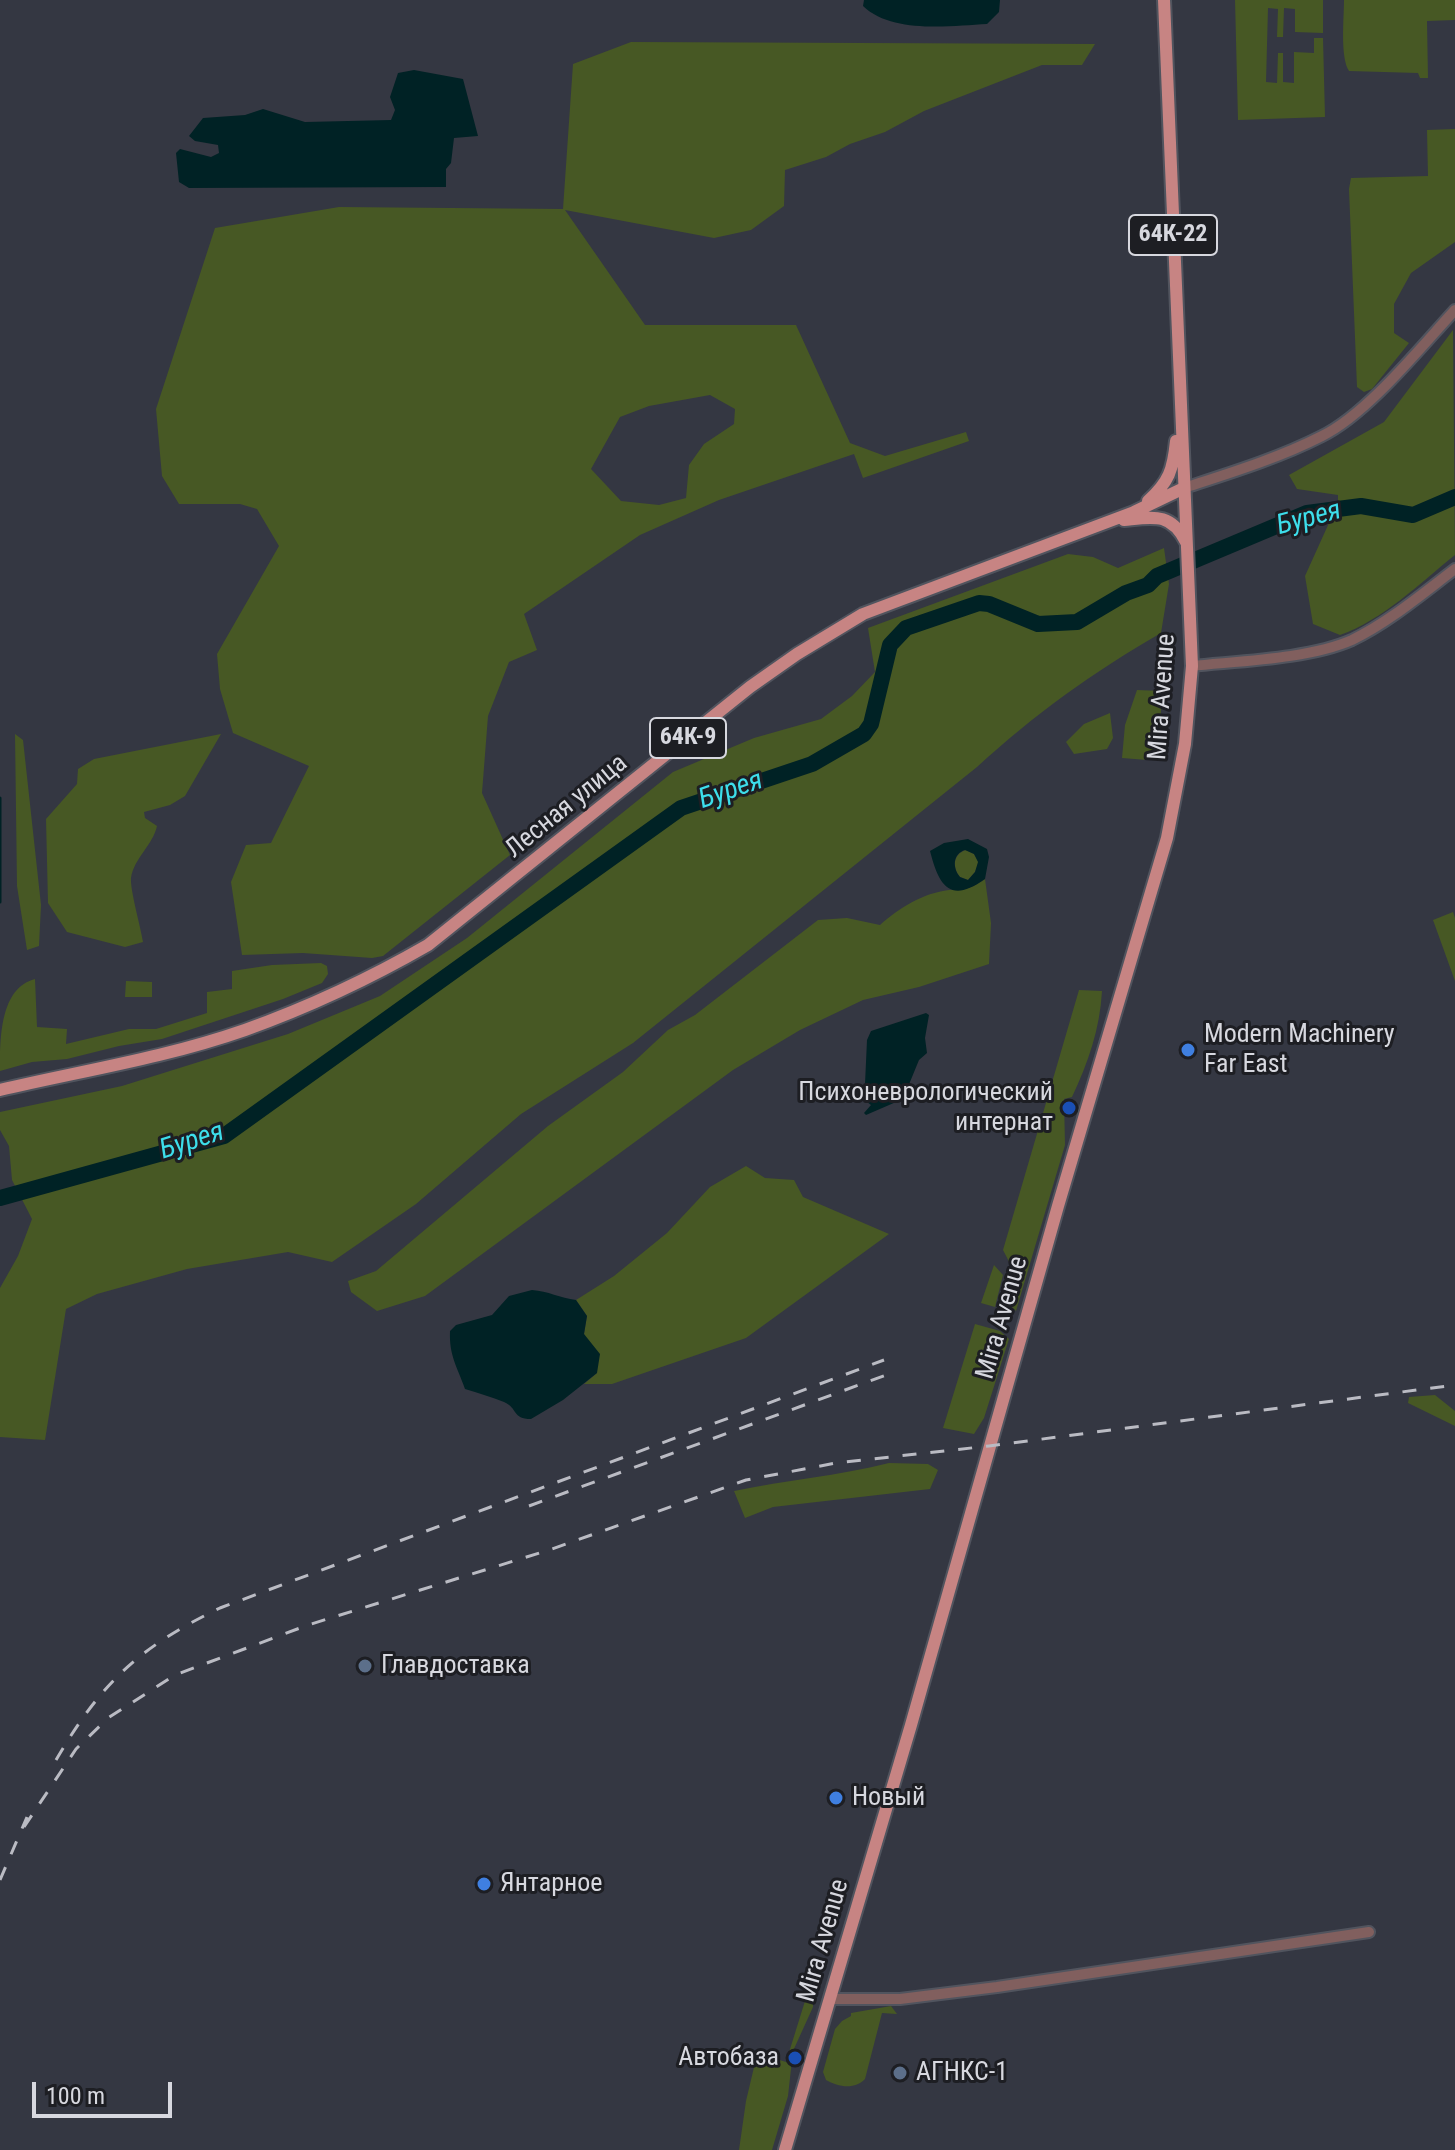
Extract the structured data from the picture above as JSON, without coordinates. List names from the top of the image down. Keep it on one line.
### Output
{"streets":{"main road":["64К-22","Mira Avenue","64К-9","Лесная улица"]},"crossings":[["64К-22","Mira Avenue"],["64К-22","Лесная улица"],["Mira Avenue","Лесная улица"]],"water":["Бурея"],"places":["Modern Machinery Far East","Психоневрологический интернат","Главдоставка","Новый","Янтарное","Автобаза","АГНКС-1"],"scale_bar":"100 m"}
